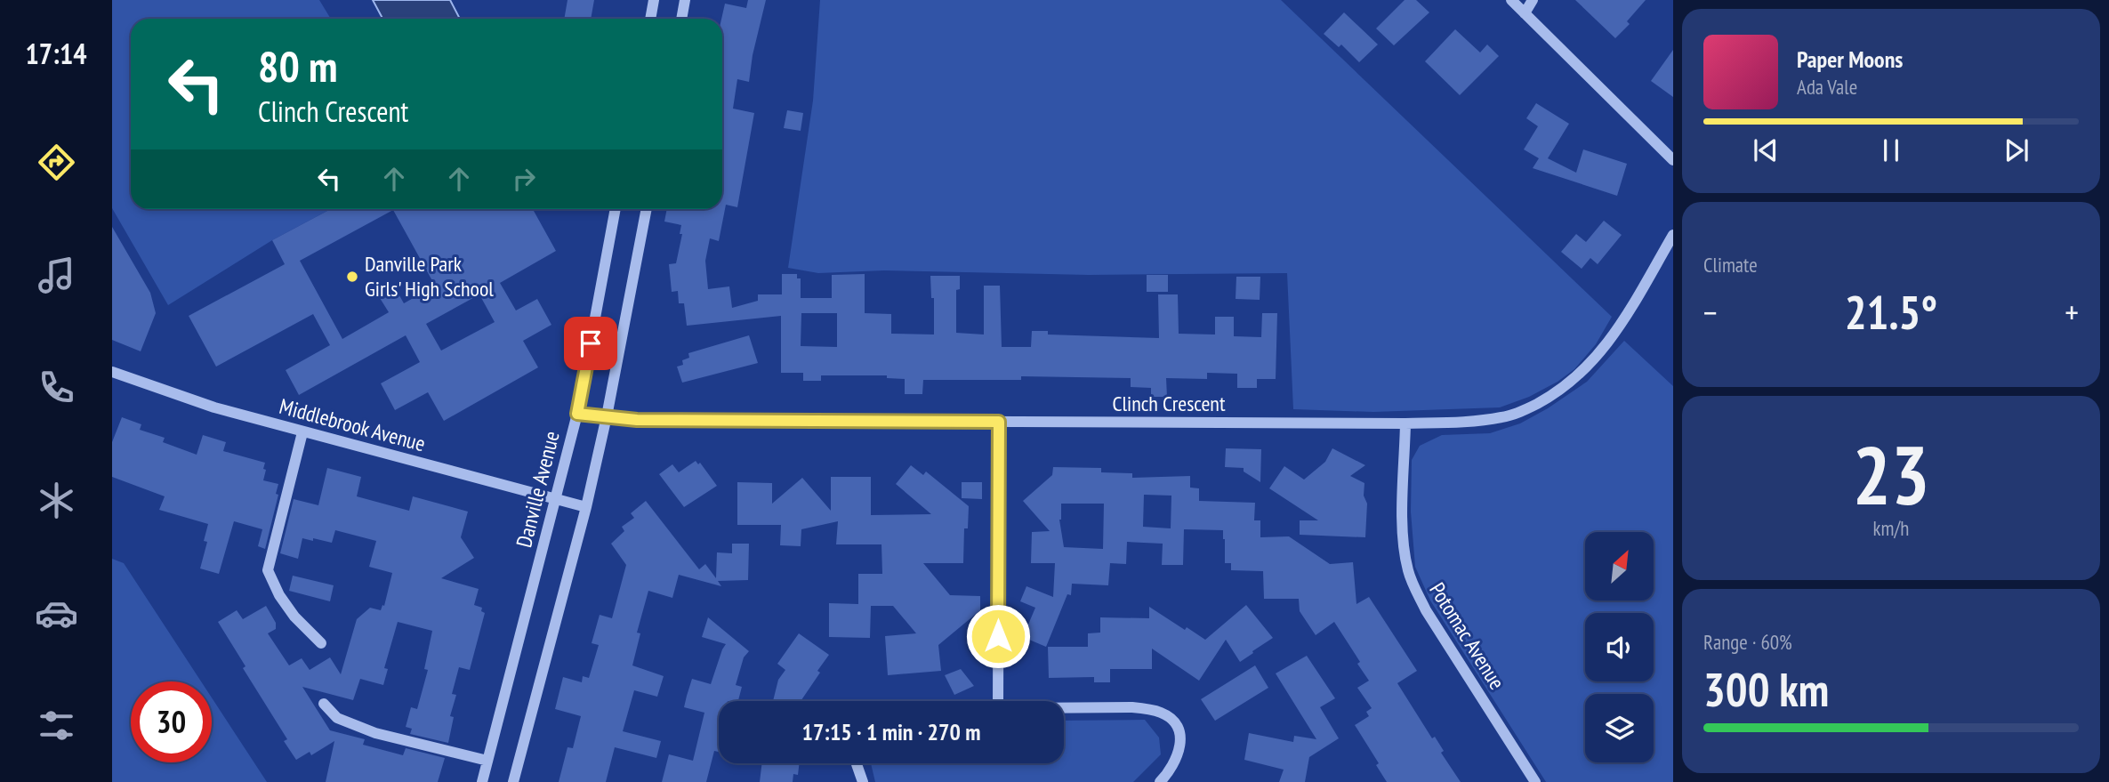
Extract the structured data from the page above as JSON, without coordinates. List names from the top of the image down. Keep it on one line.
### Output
{"streets":{"street":["Clinch Crescent","Middlebrook Avenue","Danville Avenue","Potomac Avenue"]},"crossings":[["Clinch Crescent","Danville Avenue"],["Clinch Crescent","Potomac Avenue"],["Middlebrook Avenue","Danville Avenue"]],"places":["Danville Park Girls' High School"],"north":"top right","page":{"tabs":"17:14","turn":["80 m","Clinch Crescent"],"song":["Paper Moons","Ada Vale"],"tile":["Climate",["23","km/h"],["Range · 60%","300 km"]],"heat":["−","21.5°","+"],"limit":"30","trip":"17:15 · 1 min · 270 m"}}
